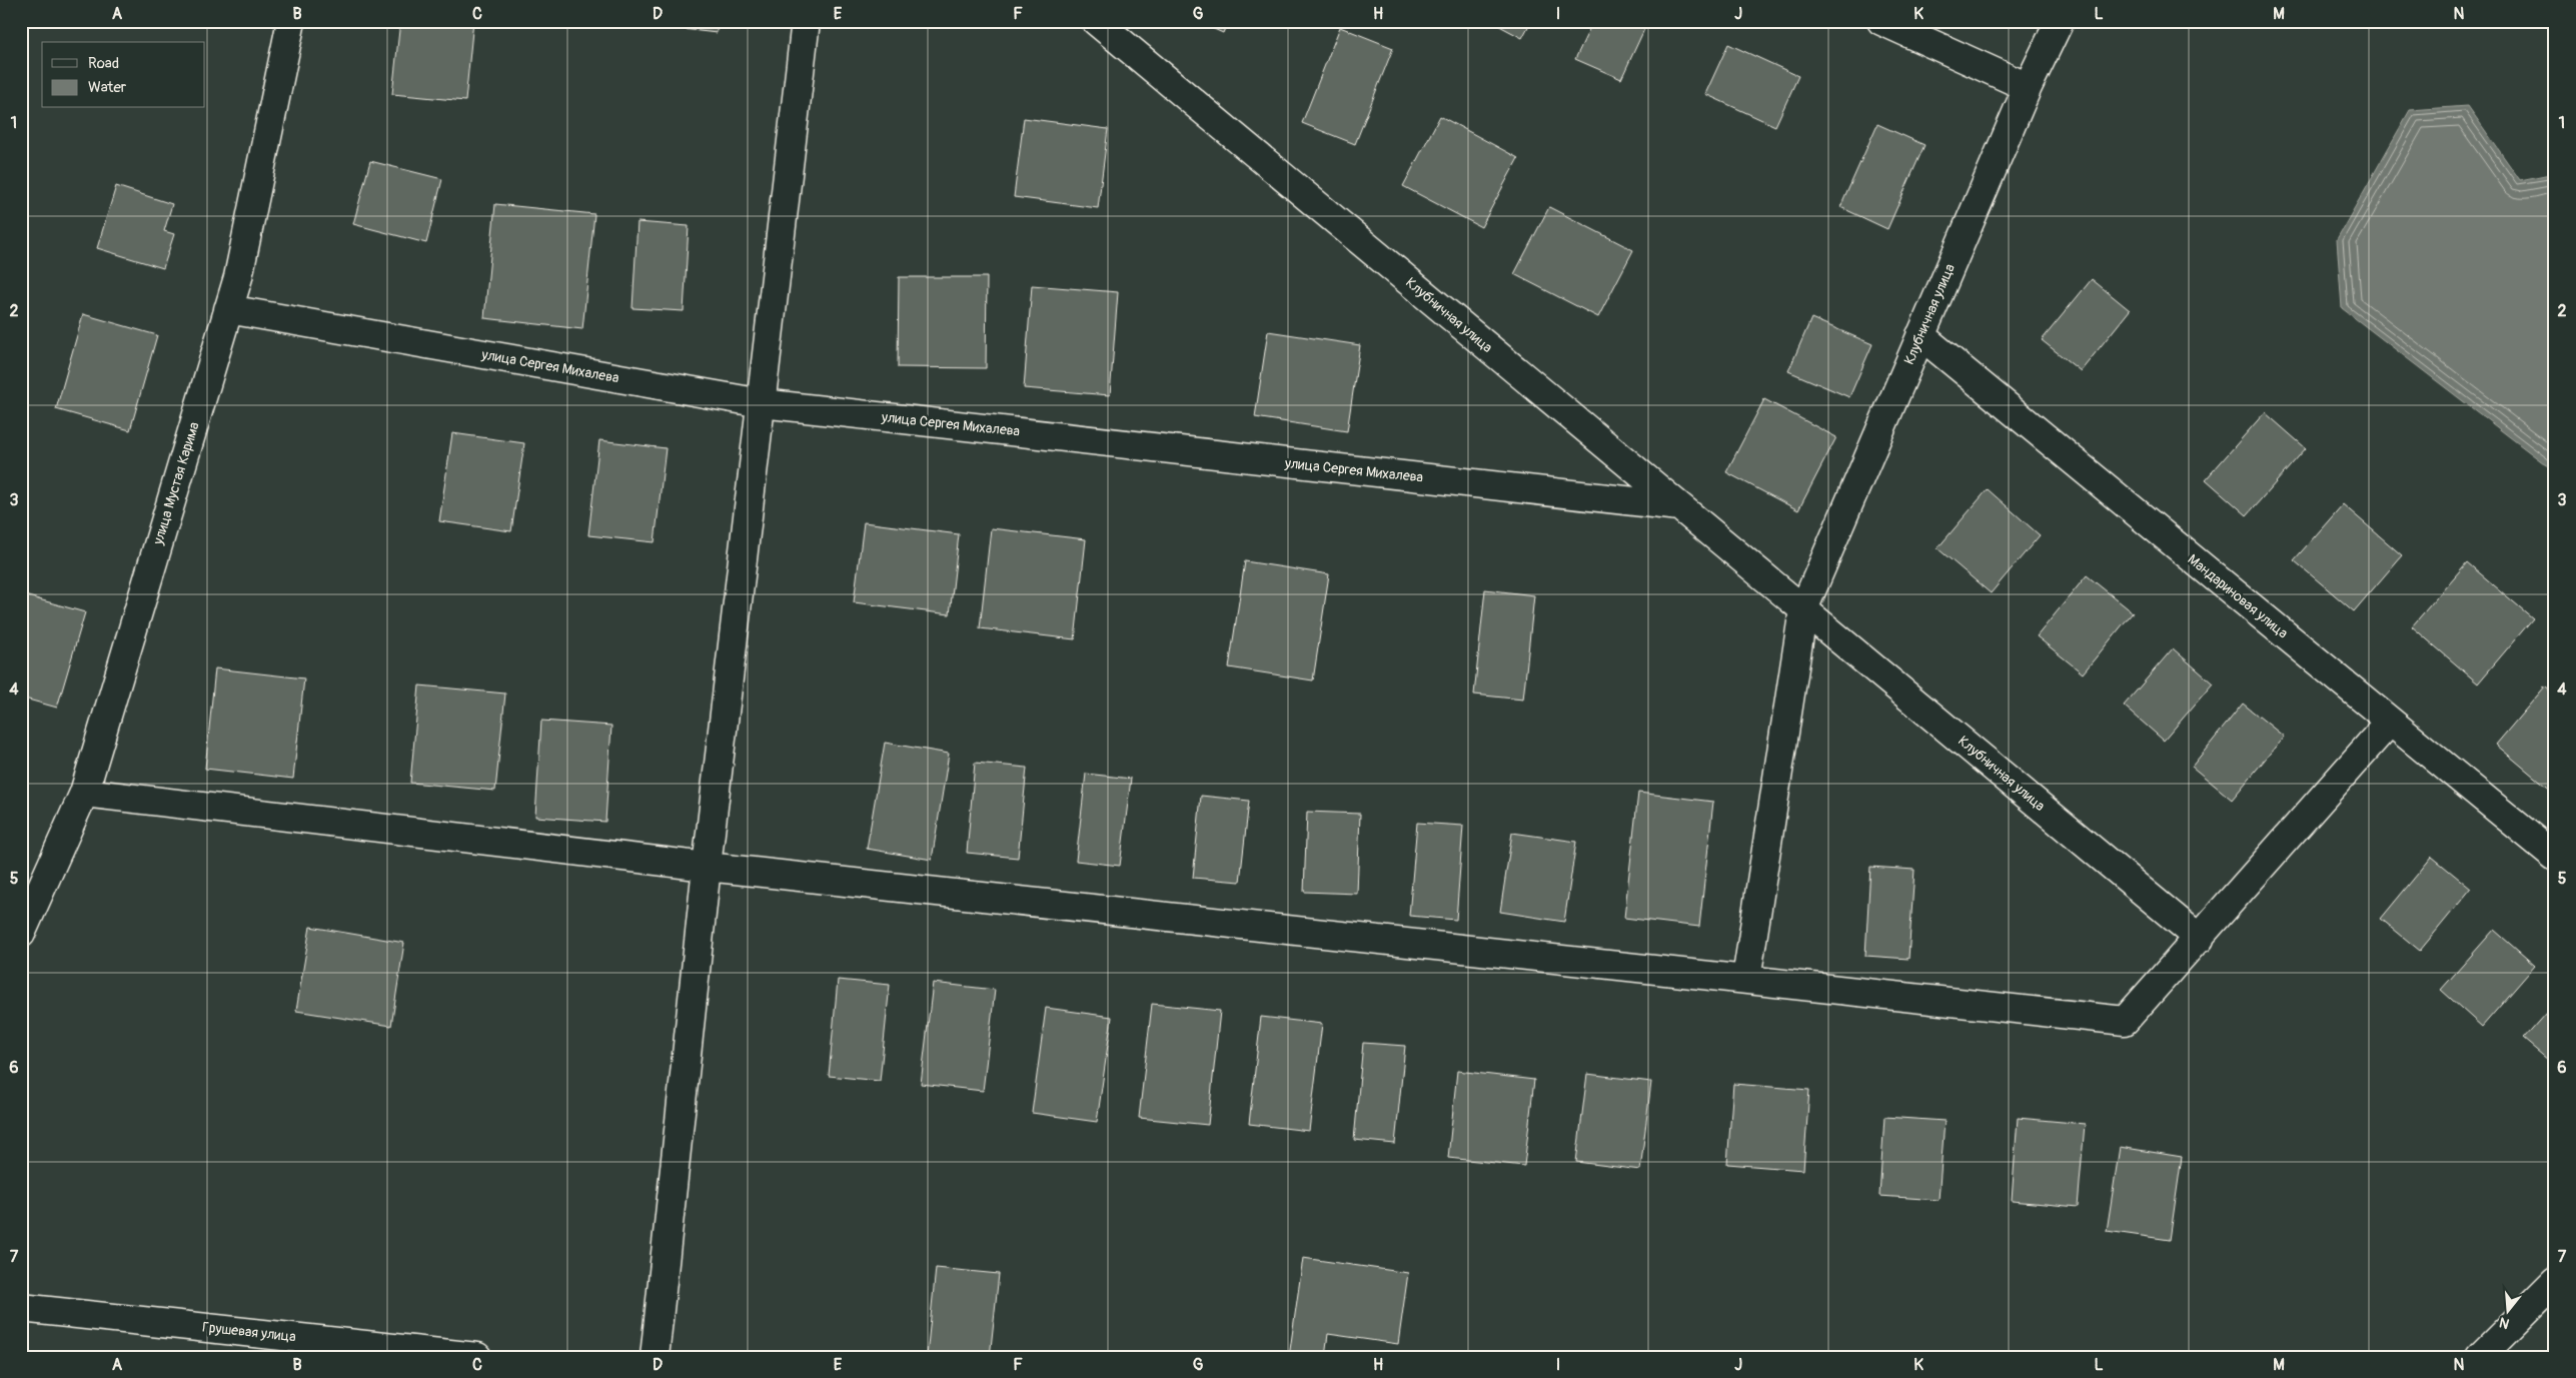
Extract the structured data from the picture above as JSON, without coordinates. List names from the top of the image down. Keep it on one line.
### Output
{"streets":{"street":["Клубничная улица","улица Сергея Михалева","улица Мустая Карима","Мандариновая улица","Грушевая улица"]},"crossings":[["Клубничная улица","улица Сергея Михалева"],["Клубничная улица","Мандариновая улица"],["улица Сергея Михалева","улица Мустая Карима"]],"legend":["Road","Water"],"north":"bottom","grid":{"columns":["A","B","C","D","E","F","G","H","I","J","K","L","M","N"],"rows":["1","2","3","4","5","6","7"]}}
